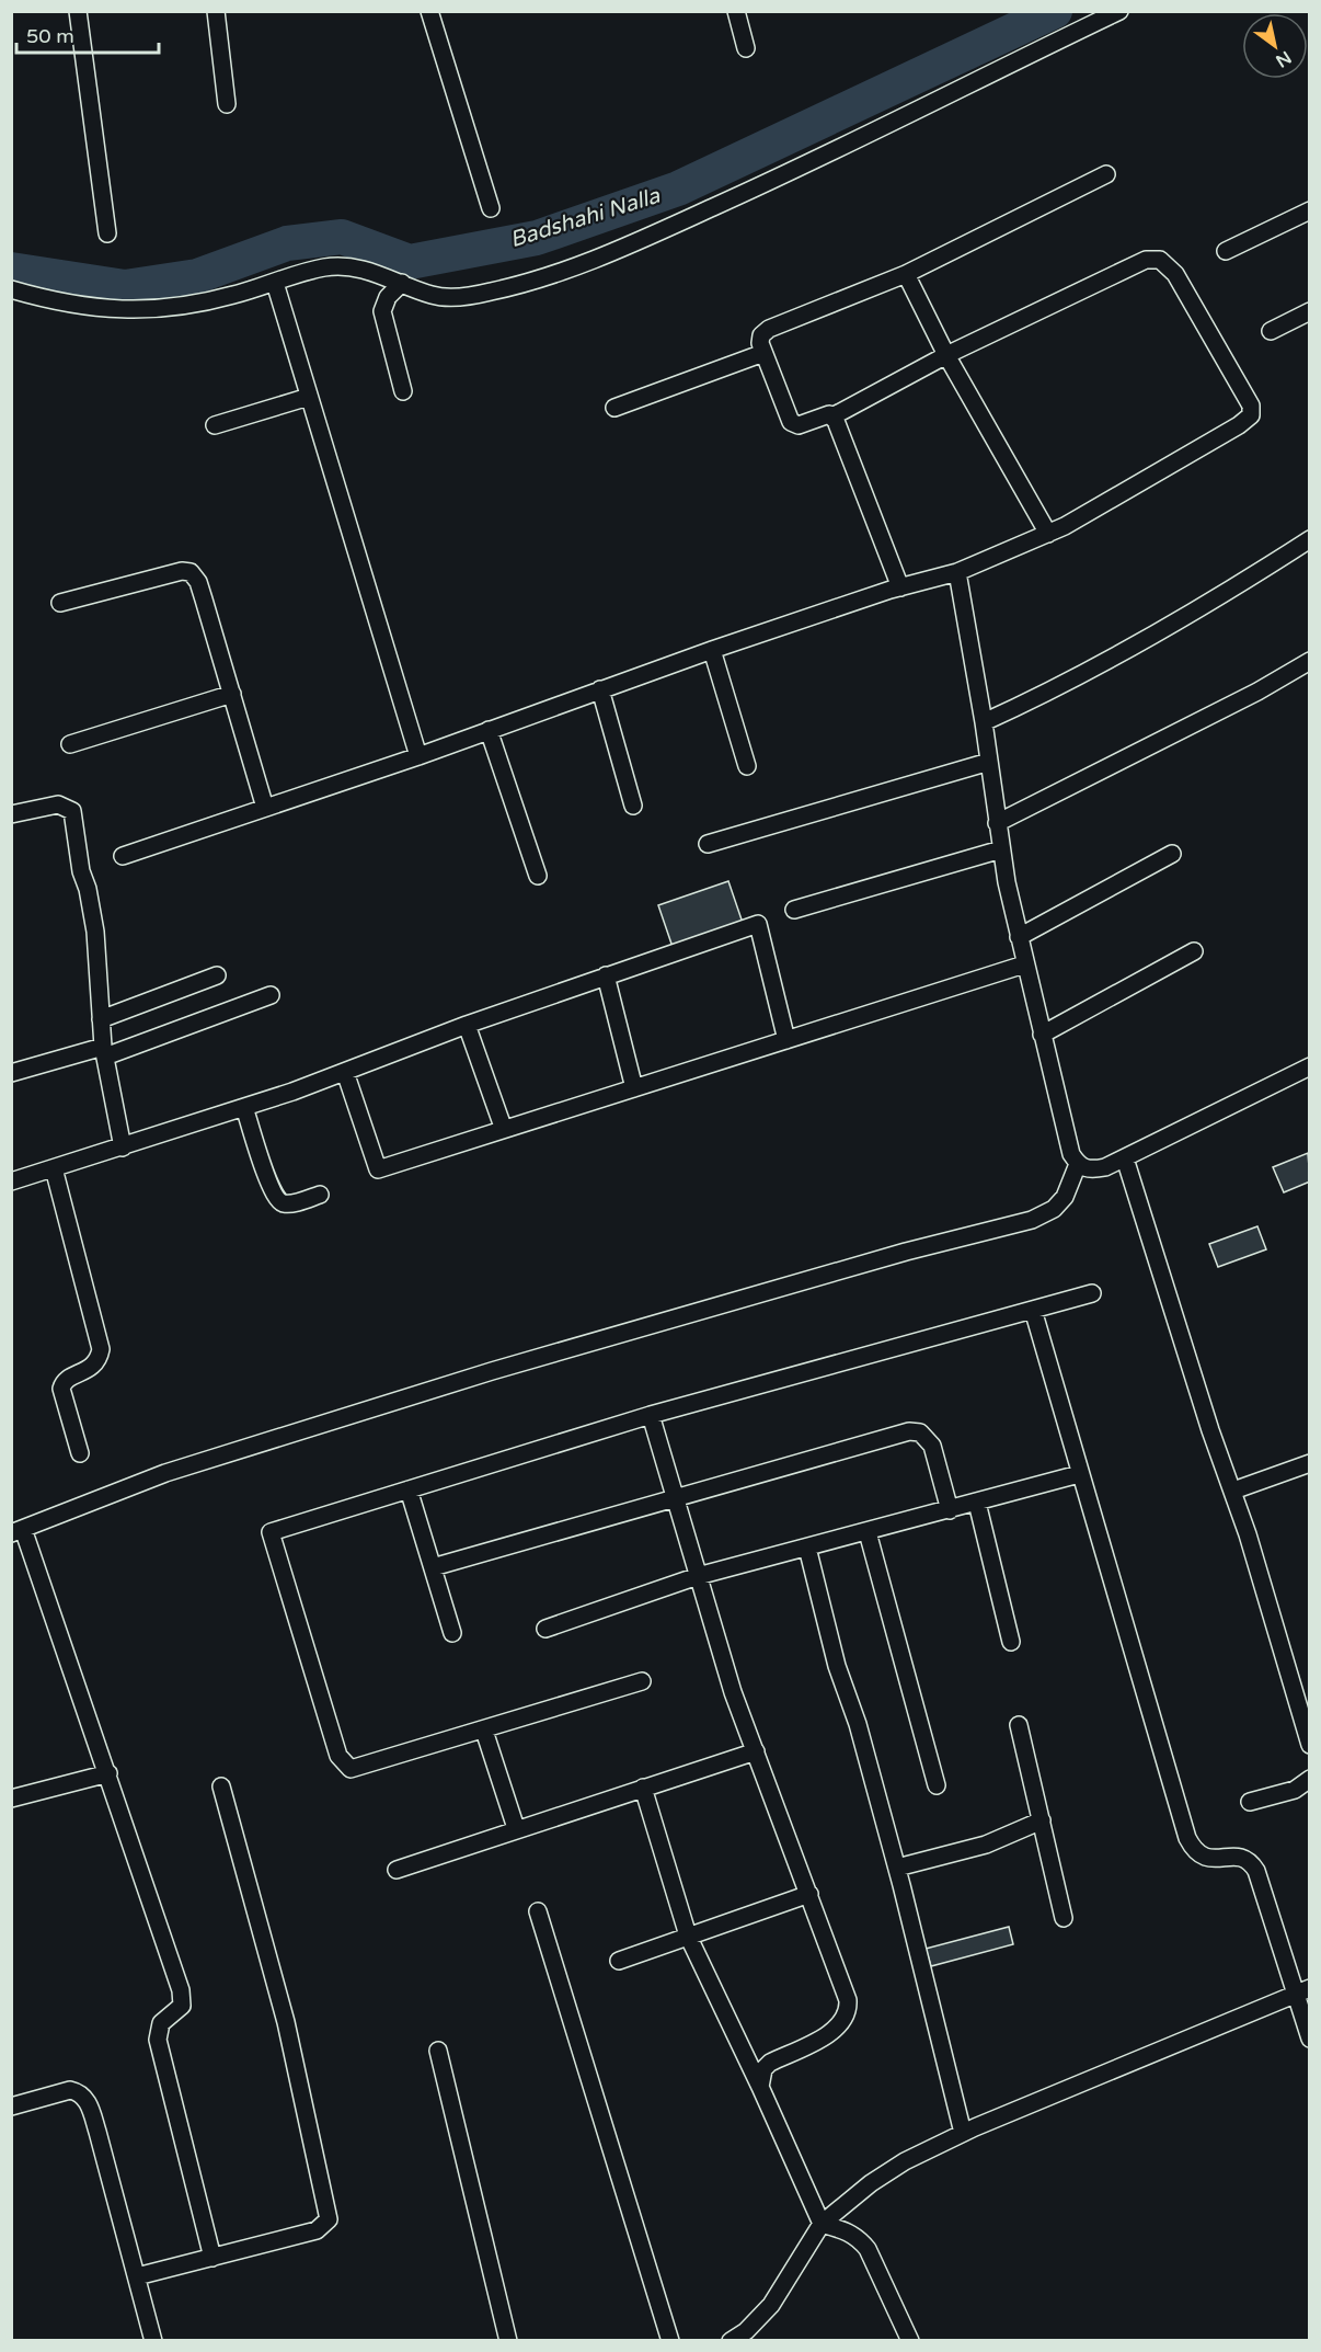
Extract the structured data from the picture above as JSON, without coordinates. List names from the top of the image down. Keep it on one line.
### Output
{"water":["Badshahi Nalla"],"scale_bar":"50 m","north":"bottom right"}
